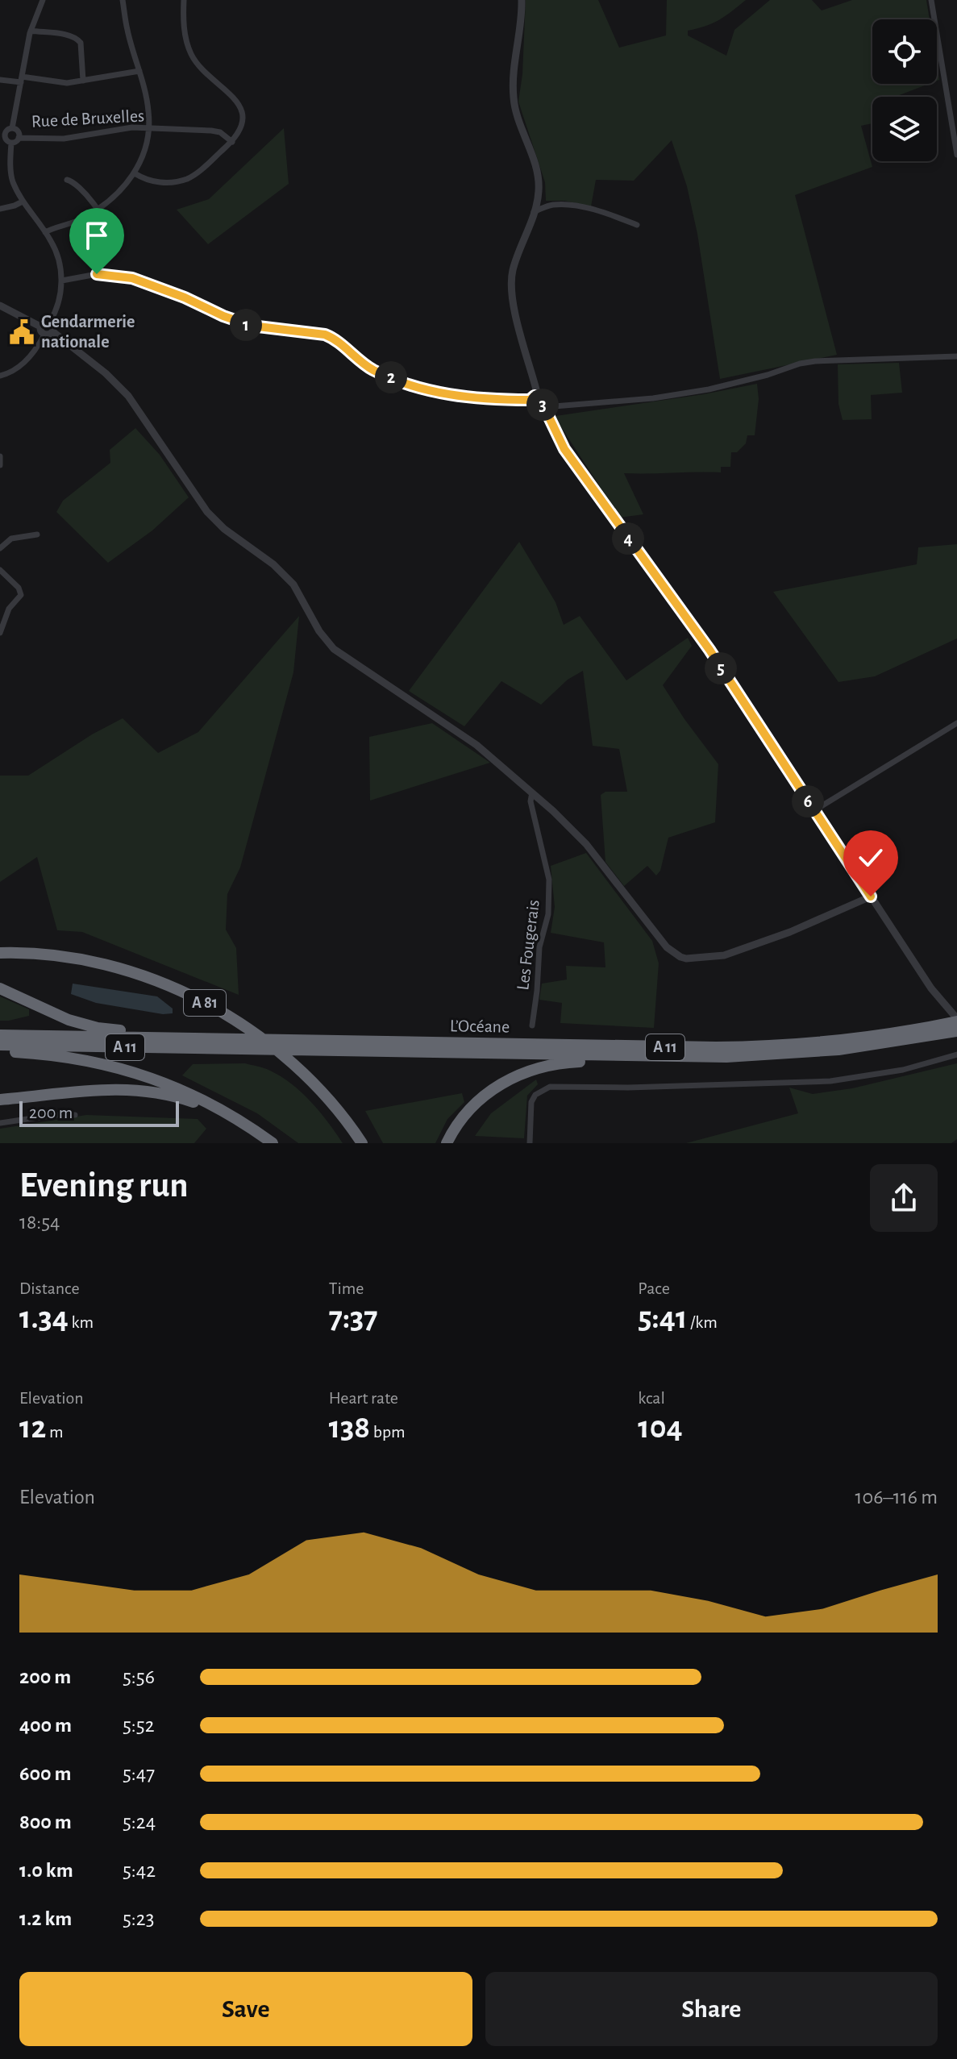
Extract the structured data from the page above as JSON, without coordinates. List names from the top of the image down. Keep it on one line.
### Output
{"streets":{"highway":["A 81","L’Océane","A 11"],"street":["Rue de Bruxelles","Les Fougerais"]},"places":{"public building":["Gendarmerie nationale"]},"scale_bar":"200 m","page":{"pins":["1","2","3","4","5","6"],"scale":"200 m","heading":["Evening run","18:54"],"stats":[["Distance","1.34 km"],["Time","7:37"],["Pace","5:41 /km"],["Elevation","12 m"],["Heart rate","138 bpm"],["kcal","104"]],"chart":["Elevation","106–116 m"],"list":[{"name":"200 m","note":"5:56"},{"name":"400 m","note":"5:52"},{"name":"600 m","note":"5:47"},{"name":"800 m","note":"5:24"},{"name":"1.0 km","note":"5:42"},{"name":"1.2 km","note":"5:23"}],"buttons":["Save","Share"]}}
